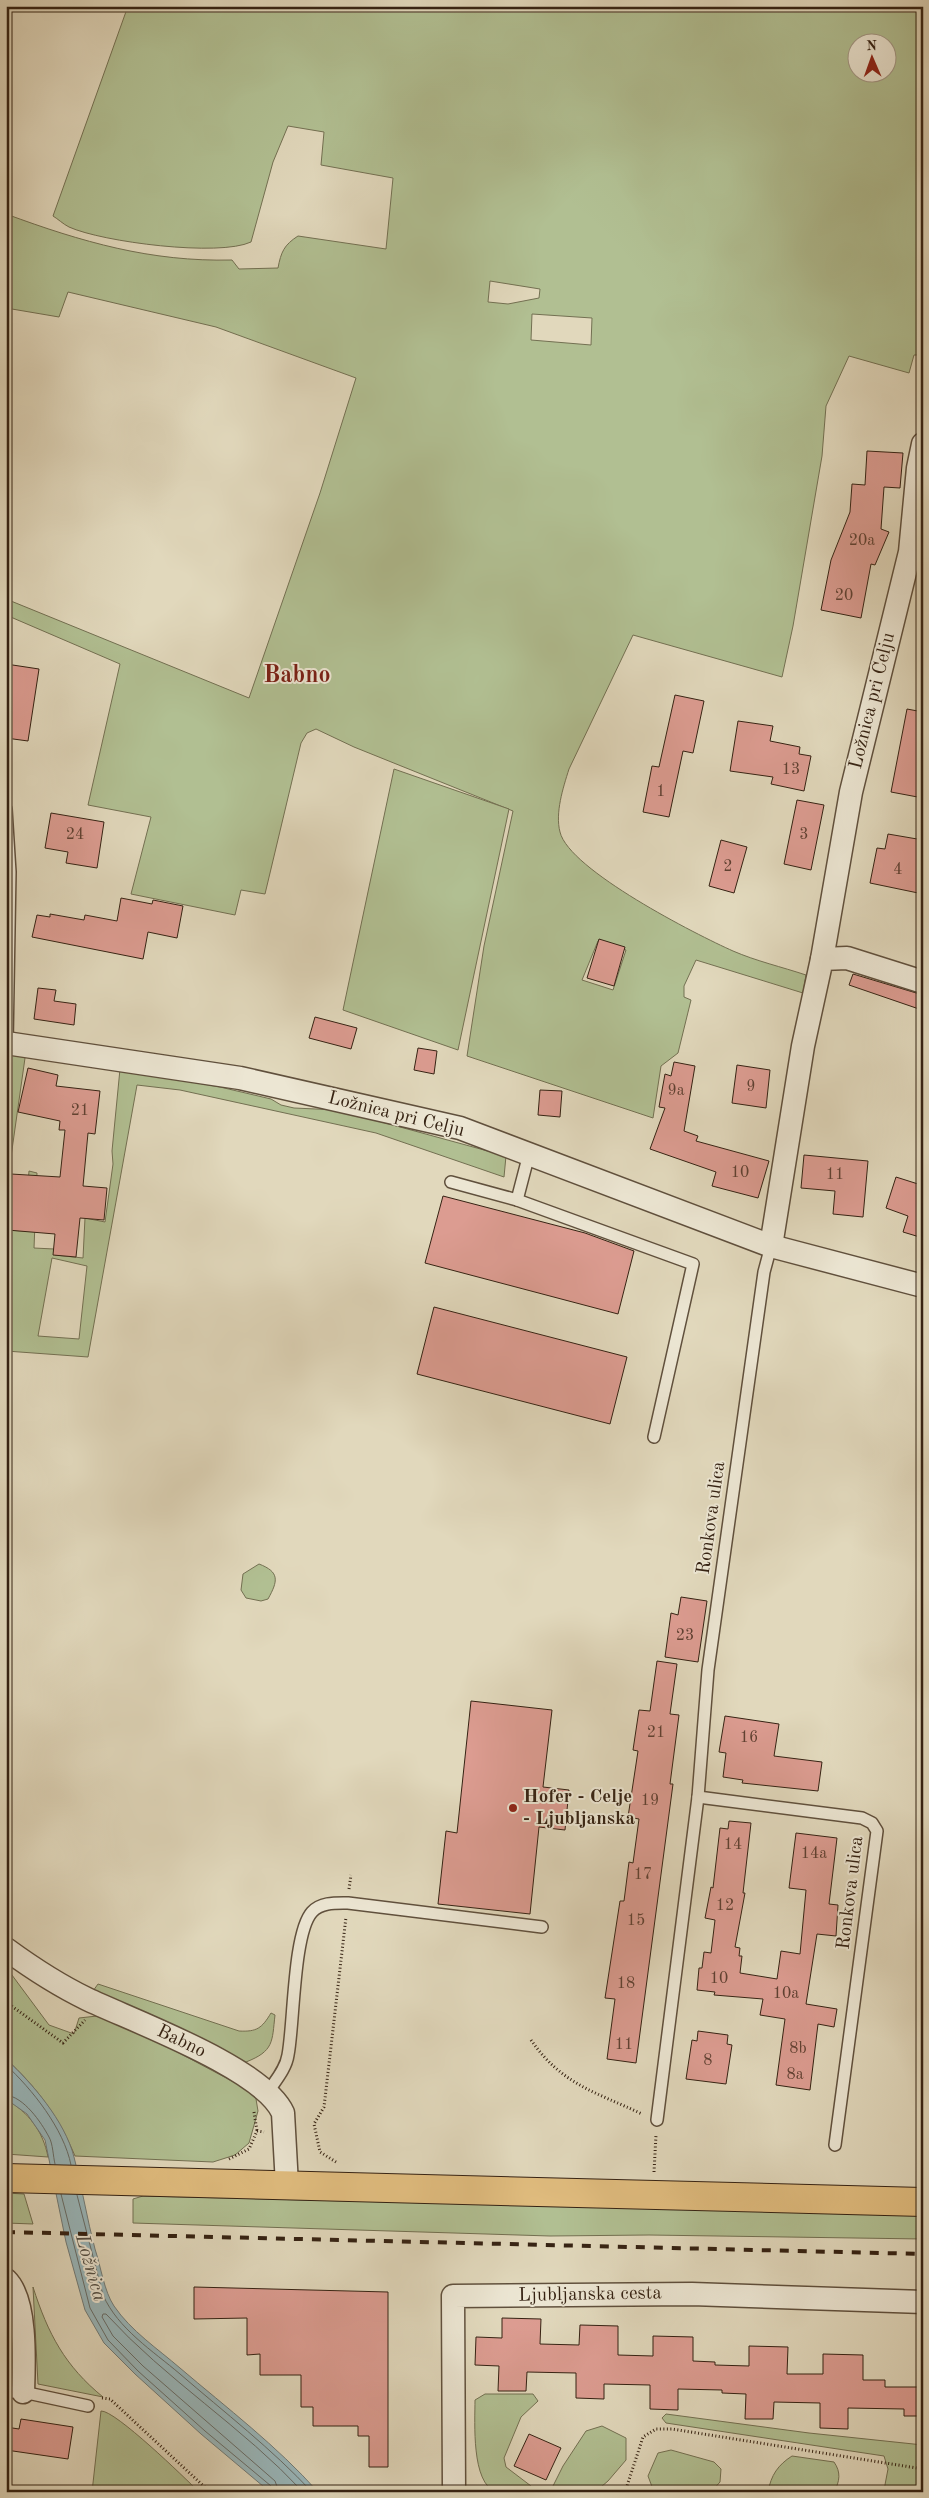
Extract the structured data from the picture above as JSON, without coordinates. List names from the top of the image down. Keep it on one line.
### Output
{"streets":{"street":["Ložnica pri Celju","Babno","Ljubljanska cesta"],"lane":["Ronkova ulica"]},"crossings":[["Ložnica pri Celju","Ronkova ulica"]],"districts":["Babno"],"water":["Ložnica"],"places":["Hofer - Celje - Ljubljanska"],"house_numbers":["20a","20","13","1","24","3","2","4","9","9a","21","10","11","23","21","16","19","14","14a","17","12","15","10","18","10a","11","8b","8","8a"],"north":"top"}
